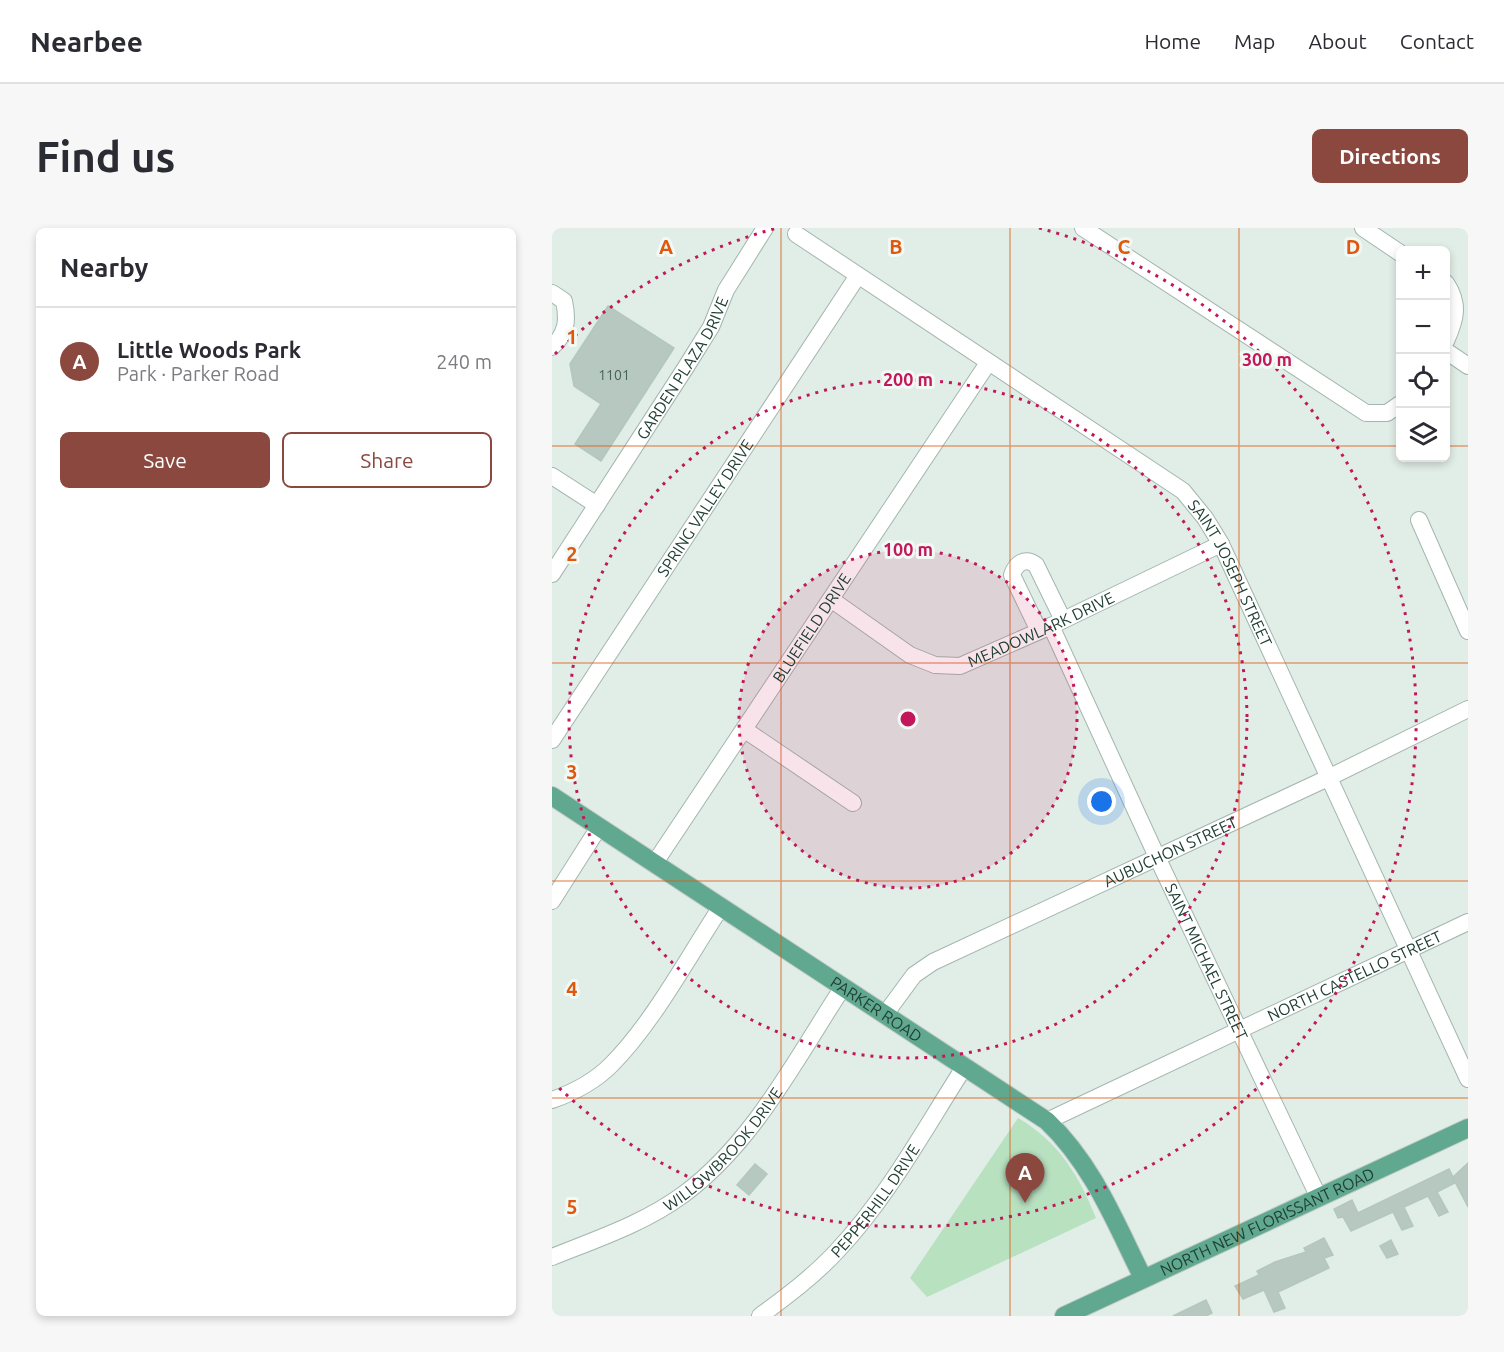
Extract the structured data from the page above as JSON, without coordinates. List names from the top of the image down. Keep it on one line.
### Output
{"streets":{"main road":["PARKER ROAD","NORTH NEW FLORISSANT ROAD"],"street":["GARDEN PLAZA DRIVE","SPRING VALLEY DRIVE","SAINT JOSEPH STREET","BLUEFIELD DRIVE","MEADOWLARK DRIVE","AUBUCHON STREET","SAINT MICHAEL STREET","NORTH CASTELLO STREET","WILLOWBROOK DRIVE","PEPPERHILL DRIVE"]},"crossings":[["SPRING VALLEY DRIVE","SAINT JOSEPH STREET"],["SAINT JOSEPH STREET","BLUEFIELD DRIVE"],["SAINT JOSEPH STREET","MEADOWLARK DRIVE"],["SAINT JOSEPH STREET","AUBUCHON STREET"],["SAINT JOSEPH STREET","NORTH CASTELLO STREET"],["BLUEFIELD DRIVE","MEADOWLARK DRIVE"],["BLUEFIELD DRIVE","PARKER ROAD"],["MEADOWLARK DRIVE","SAINT MICHAEL STREET"],["AUBUCHON STREET","SAINT MICHAEL STREET"],["AUBUCHON STREET","PARKER ROAD"],["SAINT MICHAEL STREET","NORTH CASTELLO STREET"],["SAINT MICHAEL STREET","NORTH NEW FLORISSANT ROAD"],["NORTH CASTELLO STREET","PARKER ROAD"],["PARKER ROAD","WILLOWBROOK DRIVE"],["PARKER ROAD","PEPPERHILL DRIVE"],["PARKER ROAD","NORTH NEW FLORISSANT ROAD"]],"house_numbers":["1101"],"page":{"header":"Nearbee","nav":["Home","Map","About","Contact"],"buttons":["Directions",["Save","Share"]],"title":"Find us","heading":"Nearby","map_buttons":["+","−"],"list":[{"mark":"A","name":"Little Woods Park","note":"Park · Parker Road","value":"240 m"}],"pins":"A"},"grid":{"columns":["A","B","C","D"],"rows":["1","2","3","4","5"]},"rings":["300 m","200 m","100 m"]}
